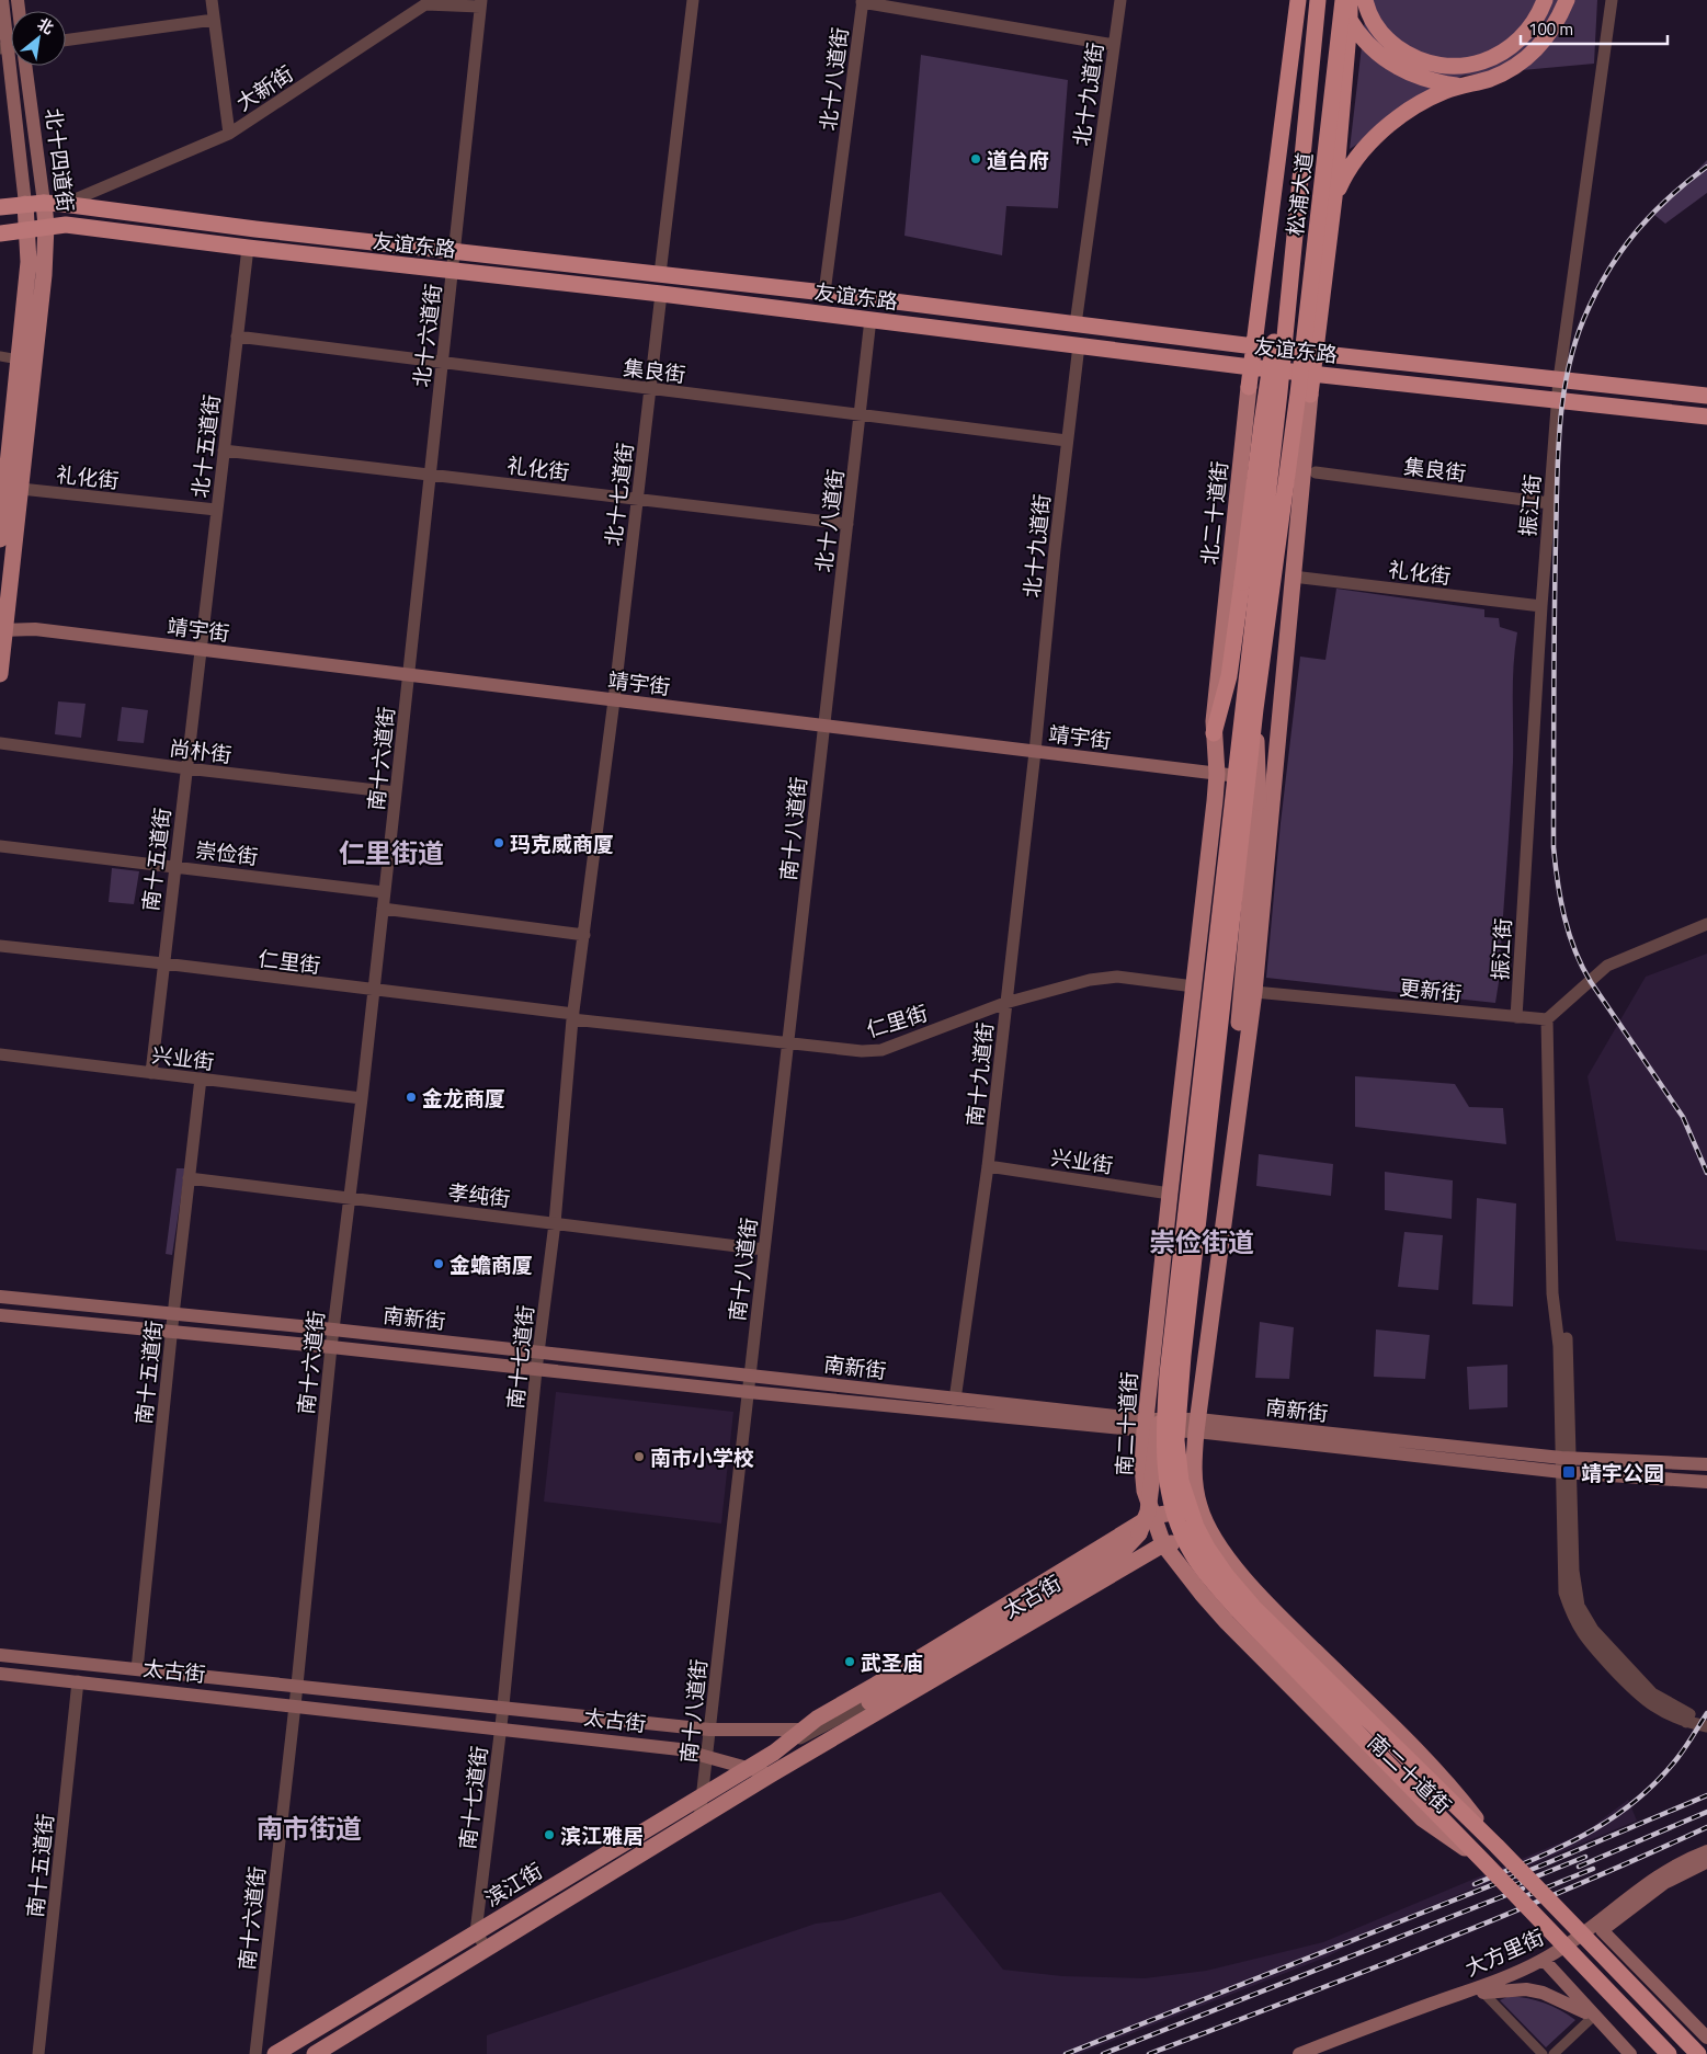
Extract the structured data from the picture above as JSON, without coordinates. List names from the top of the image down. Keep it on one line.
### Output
{"streets":{"highway":["松浦大道","友谊东路","北二十道街"],"main road":["北十四道街","靖宇街","南新街","南二十道街","太古街","滨江街","大方里街"],"street":["北十八道街","大新街","北十九道街","北十六道街","集良街","北十五道街","礼化街","北十七道街","振江街","尚朴街","南十六道街","南十八道街","崇俭街","南十五道街","仁里街","更新街","兴业街","南十九道街","孝纯街","南十七道街"]},"crossings":[["北十八道街","友谊东路"],["北十八道街","集良街"],["北十八道街","礼化街"],["北十八道街","靖宇街"],["北十八道街","南十八道街"],["大新街","友谊东路"],["大新街","北十六道街"],["北十九道街","友谊东路"],["北十九道街","集良街"],["北十九道街","靖宇街"],["北十九道街","南十九道街"],["北十四道街","友谊东路"],["北十四道街","礼化街"],["北十四道街","靖宇街"],["松浦大道","南二十道街"],["松浦大道","太古街"],["友谊东路","北十六道街"],["友谊东路","北十五道街"],["友谊东路","北十七道街"],["友谊东路","振江街"],["友谊东路","北二十道街"],["北十六道街","集良街"],["北十六道街","礼化街"],["北十六道街","靖宇街"],["北十六道街","南十六道街"],["集良街","北十五道街"],["集良街","北十七道街"],["集良街","振江街"],["北十五道街","礼化街"],["北十五道街","靖宇街"],["北十五道街","南十五道街"],["礼化街","北十七道街"],["礼化街","振江街"],["北十七道街","靖宇街"],["北十七道街","南十七道街"],["振江街","更新街"],["北二十道街","靖宇街"],["北二十道街","仁里街"],["北二十道街","南二十道街"],["靖宇街","南十六道街"],["靖宇街","南十八道街"],["靖宇街","南十五道街"],["靖宇街","南十九道街"],["靖宇街","南十七道街"],["尚朴街","南十六道街"],["尚朴街","南十五道街"],["南十六道街","崇俭街"],["南十六道街","仁里街"],["南十六道街","兴业街"],["南十六道街","孝纯街"],["南十六道街","南新街"],["南十六道街","太古街"],["南十八道街","仁里街"],["南十八道街","孝纯街"],["南十八道街","南新街"],["南十八道街","太古街"],["南十八道街","滨江街"],["崇俭街","南十五道街"],["南十五道街","仁里街"],["南十五道街","兴业街"],["南十五道街","孝纯街"],["南十五道街","南新街"],["南十五道街","太古街"],["仁里街","南十九道街"],["仁里街","南十七道街"],["仁里街","南二十道街"],["更新街","南二十道街"],["兴业街","南十九道街"],["兴业街","南二十道街"],["南十九道街","南新街"],["孝纯街","南十七道街"],["南新街","南十七道街"],["南新街","南二十道街"],["南十七道街","太古街"],["南十七道街","滨江街"],["南二十道街","太古街"],["太古街","滨江街"]],"districts":["仁里街道","崇俭街道","南市街道"],"places":{"other":["道台府","玛克威商厦","金龙商厦","金蟾商厦","南市小学校","武圣庙","滨江雅居"],"transit":["靖宇公园"]},"scale_bar":"100 m","north":"top right"}
